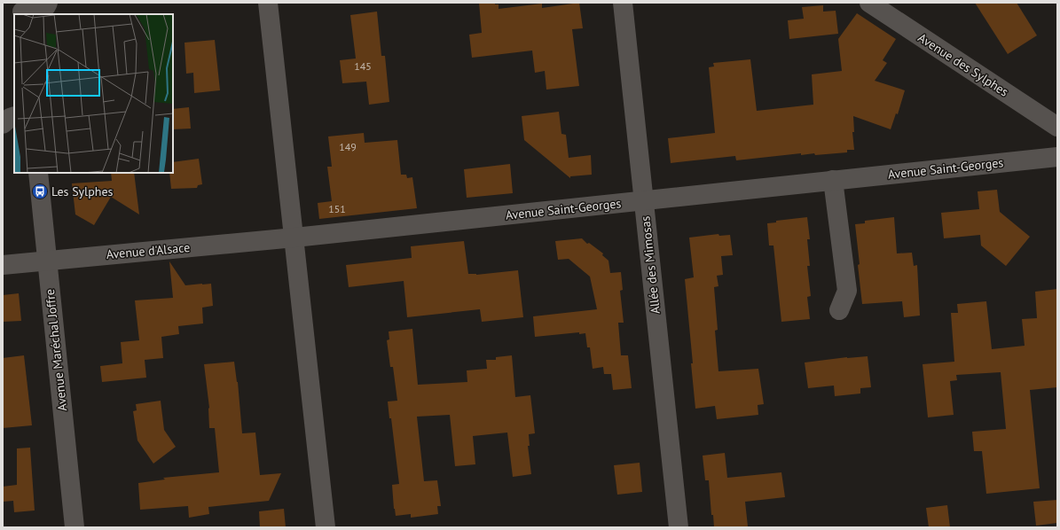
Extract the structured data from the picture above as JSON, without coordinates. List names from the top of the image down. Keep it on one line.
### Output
{"streets":{"street":["Avenue des Sylphes","Avenue Saint-Georges","Avenue d'Alsace","Allée des Mimosas","Avenue Maréchal Joffre"]},"crossings":[["Avenue Saint-Georges","Avenue d'Alsace"],["Avenue Saint-Georges","Allée des Mimosas"],["Avenue d'Alsace","Avenue Maréchal Joffre"]],"places":{"bus stop":["Les Sylphes"]},"house_numbers":["145","149","151"]}
